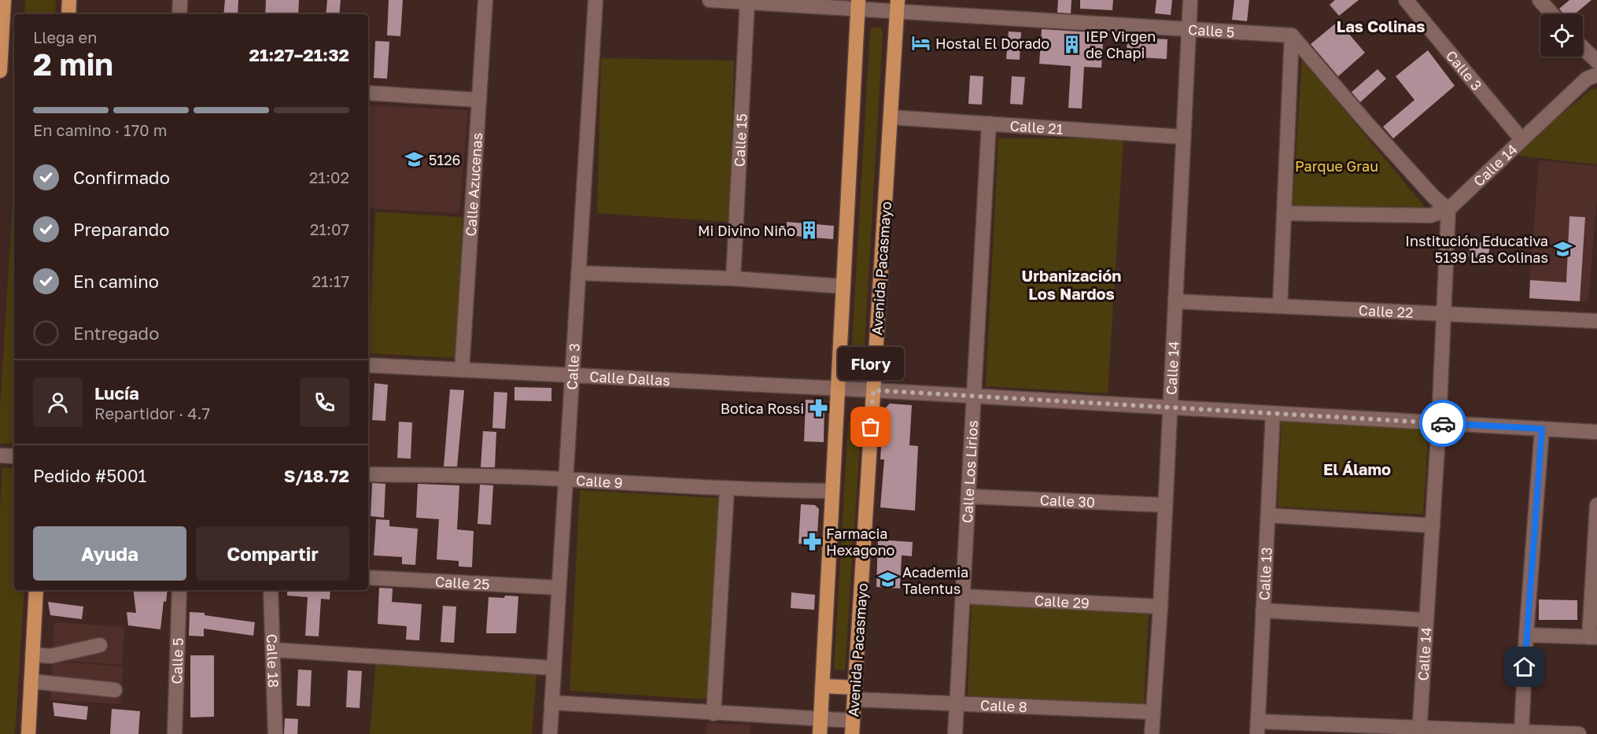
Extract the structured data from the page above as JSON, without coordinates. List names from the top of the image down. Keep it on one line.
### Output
{"streets":{"main road":["Avenida Pacasmayo"],"street":["Calle 5","Calle 3","Calle 21","Calle 15","Calle 14","Calle Azucenas","Calle 22","Calle Dallas","Calle Los Lirios","Calle 9","Calle 30","Calle 13","Calle 25","Calle 29","Calle 18","Calle 8"]},"crossings":[["Calle 5","Calle 14"],["Calle 5","Avenida Pacasmayo"],["Calle 3","Calle 14"],["Calle 3","Calle Dallas"],["Calle 3","Calle 9"],["Calle 3","Calle 25"],["Calle 21","Calle 14"],["Calle 21","Avenida Pacasmayo"],["Calle 21","Calle Los Lirios"],["Calle 14","Calle 22"],["Calle 14","Calle Dallas"],["Calle 14","Calle 30"],["Calle 14","Calle 29"],["Calle 14","Calle 8"],["Calle Azucenas","Calle Dallas"],["Avenida Pacasmayo","Calle Dallas"],["Avenida Pacasmayo","Calle 8"],["Calle Dallas","Calle Los Lirios"],["Calle Dallas","Calle 13"],["Calle Los Lirios","Calle 30"],["Calle Los Lirios","Calle 29"],["Calle Los Lirios","Calle 8"]],"districts":["Las Colinas","Urbanización Los Nardos","El Álamo"],"parks":["Parque Grau"],"places":{"hotel":["Hostal El Dorado"],"building":["IEP Virgen de Chapi","Mi Divino Niño"],"school or university":["5126","Institución Educativa 5139 Las Colinas","Academia Talentus"],"pharmacy":["Botica Rossi","Farmacia Hexagono"],"other":["Flory"]},"page":{"heading":["2 min","Llega en","21:27–21:32"],"panel":["Lucía","Repartidor · 4.7","Pedido #5001","S/18.72"],"bar":"En camino · 170 m","list":[["Confirmado","21:02"],["Preparando","21:07"],["En camino","21:17"],"Entregado"],"bubble":"Flory","buttons":["Ayuda","Compartir"]}}
